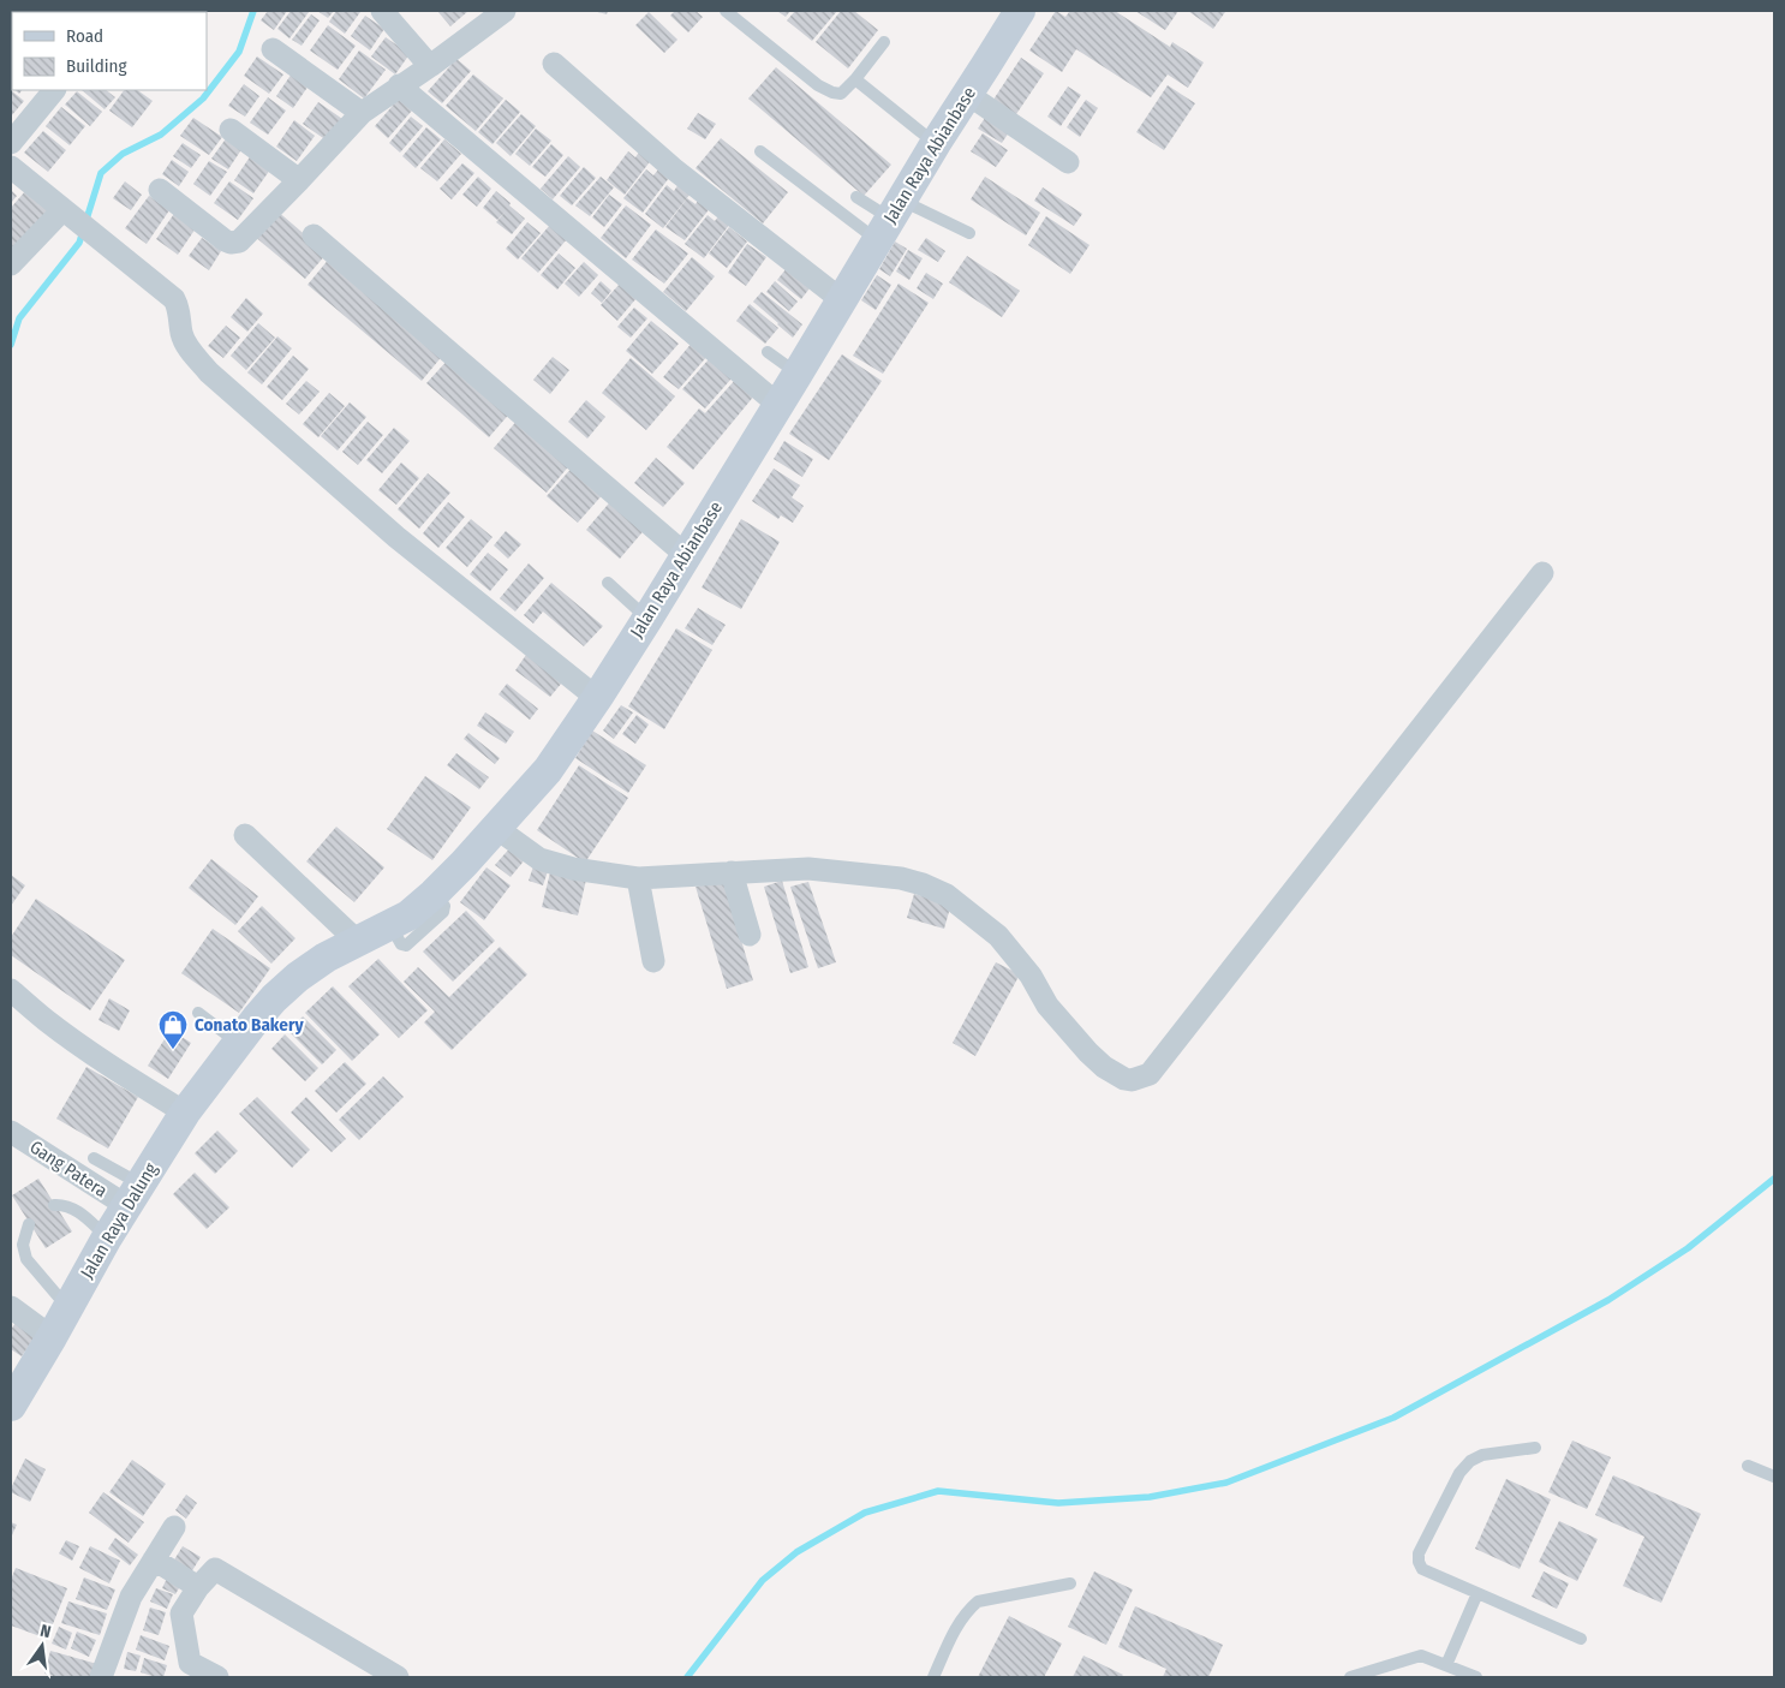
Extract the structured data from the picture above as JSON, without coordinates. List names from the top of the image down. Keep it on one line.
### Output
{"streets":{"main road":["Jalan Raya Abianbase","Jalan Raya Dalung"],"street":["Gang Patera"]},"crossings":[["Jalan Raya Abianbase","Jalan Raya Dalung"],["Gang Patera","Jalan Raya Dalung"]],"places":{"shop":["Conato Bakery"]},"legend":["Road","Building"],"north":"top"}
